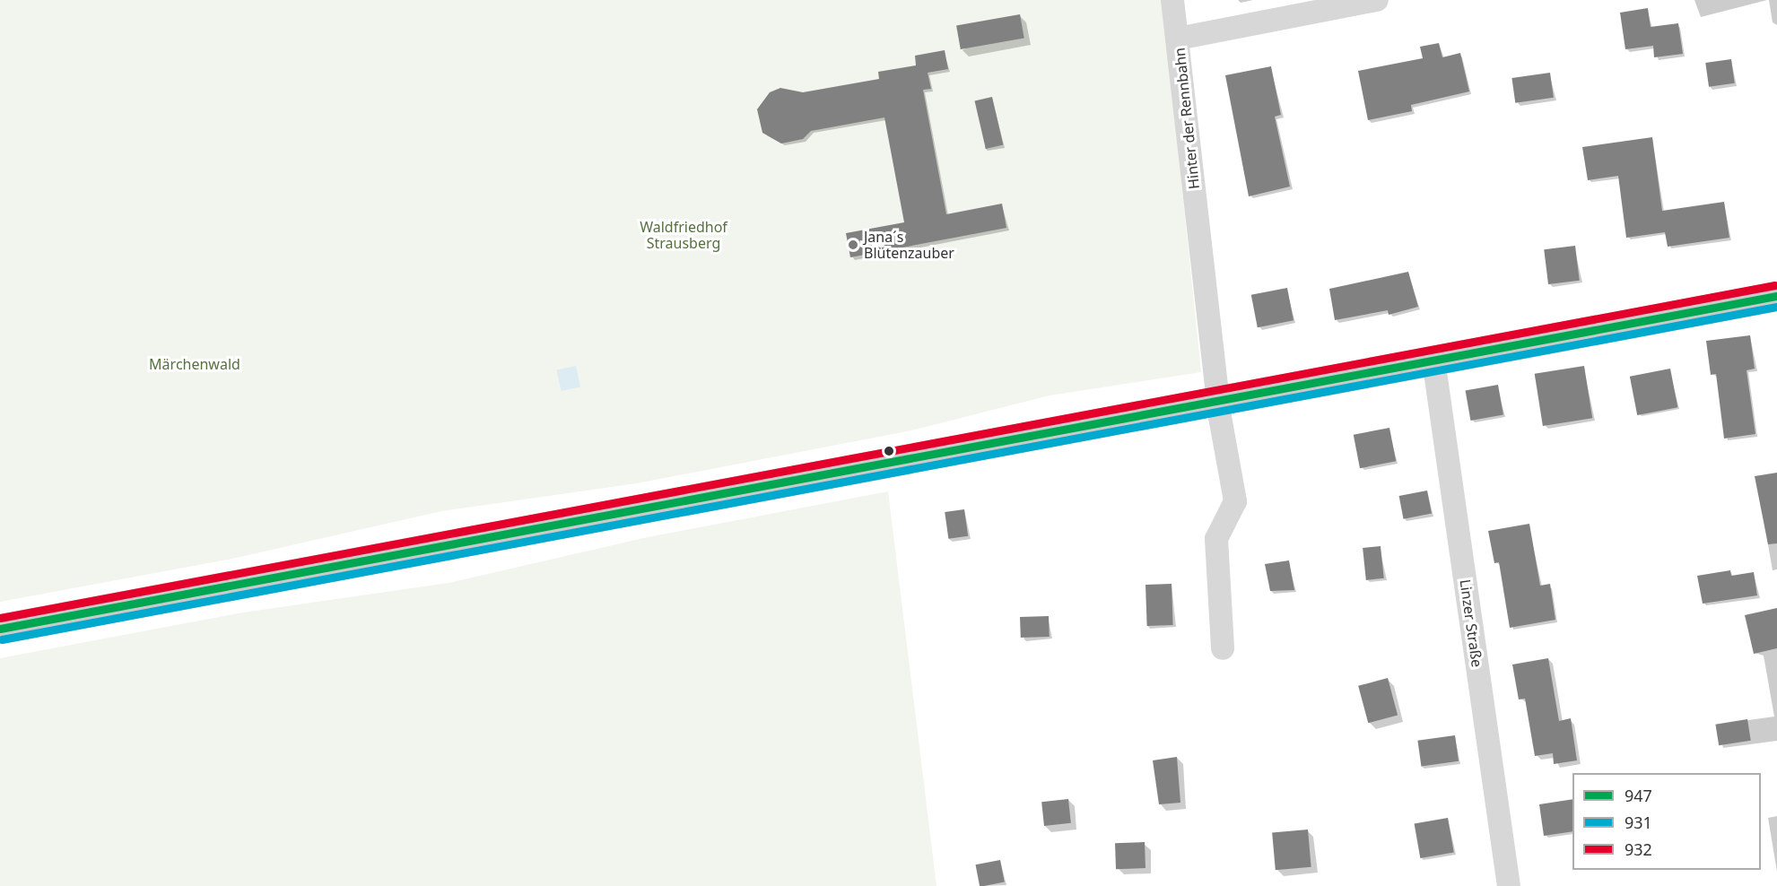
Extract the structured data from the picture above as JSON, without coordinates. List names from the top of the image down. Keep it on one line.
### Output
{"streets":{"street":["Hinter der Rennbahn","Linzer Straße"]},"parks":["Waldfriedhof Strausberg","Märchenwald"],"places":["Jana´s Blütenzauber"],"lines":["transit line 932","transit line 947","transit line 931"],"legend":["947","931","932"]}
